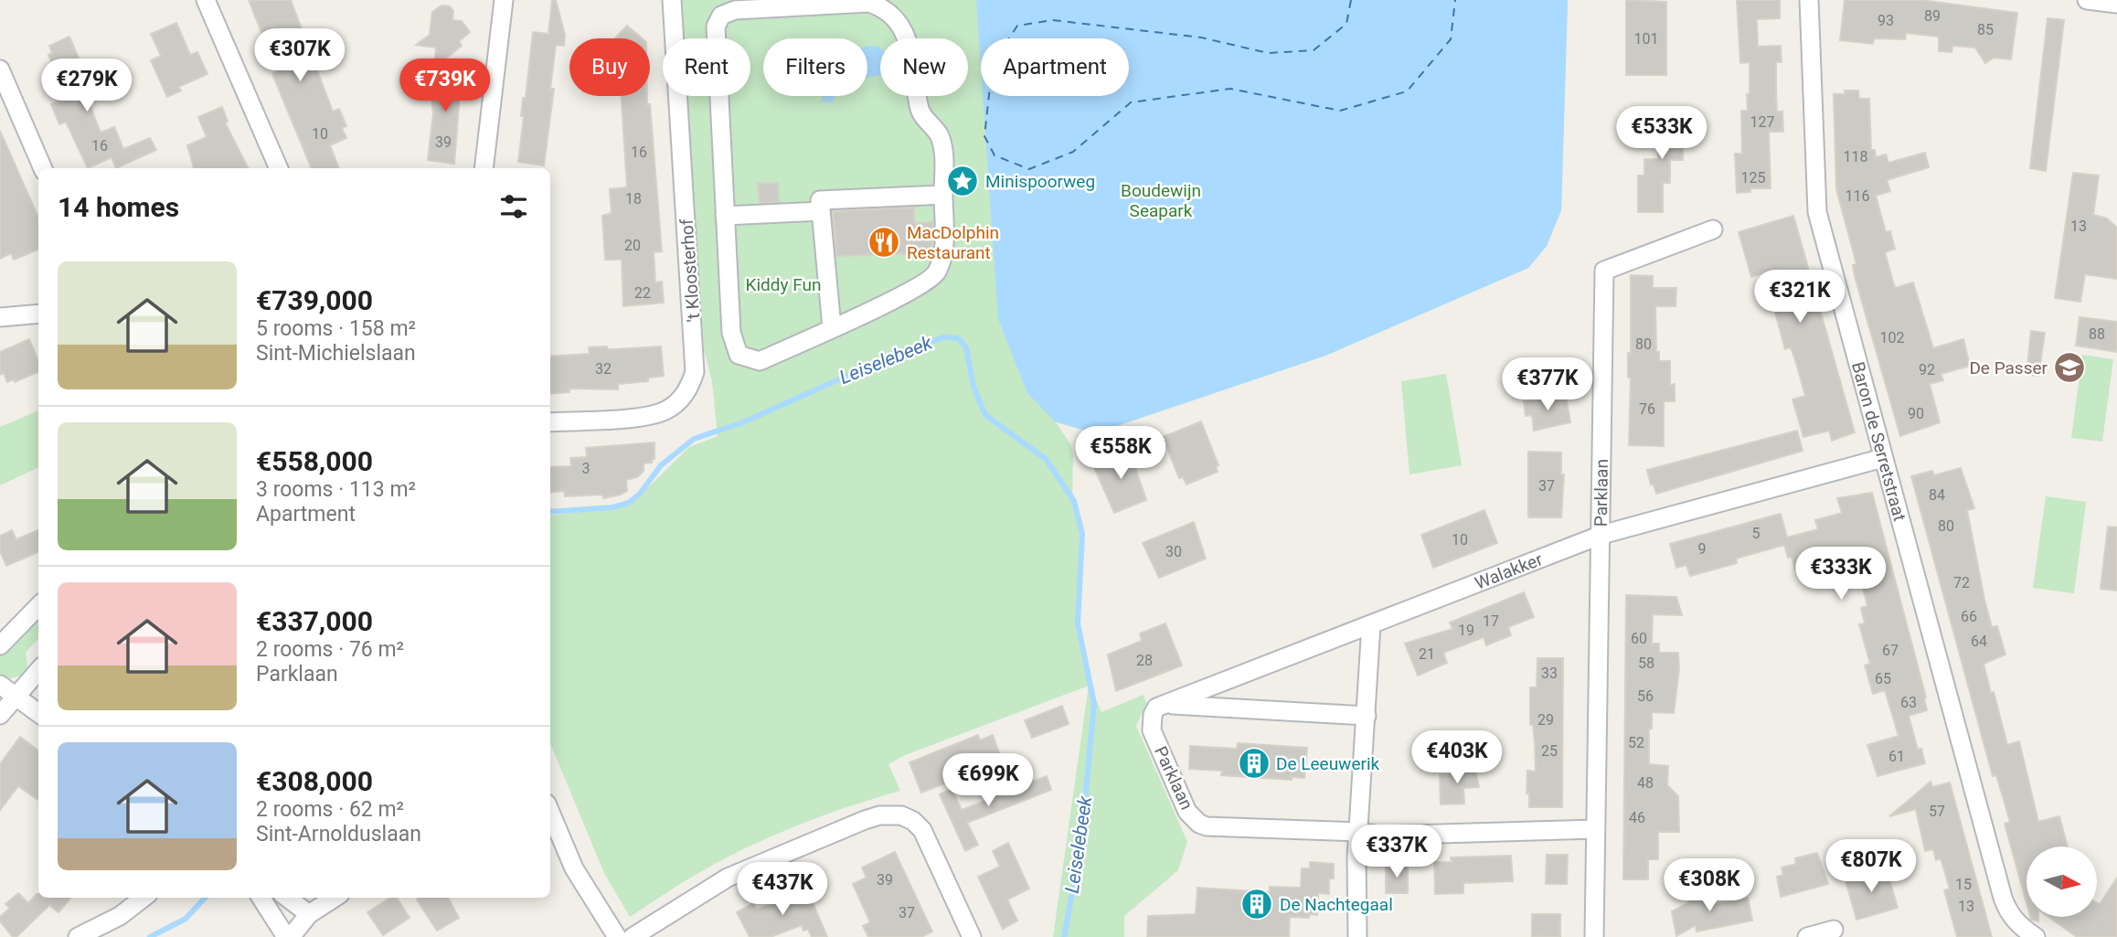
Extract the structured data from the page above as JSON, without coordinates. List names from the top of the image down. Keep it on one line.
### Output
{"streets":{"street":["'t Kloosterhof","Baron de Serretstraat","Parklaan","Walakker"]},"crossings":[["Baron de Serretstraat","Walakker"],["Parklaan","Walakker"]],"water":["Leiselebeek"],"parks":["Boudewijn Seapark","Kiddy Fun"],"places":{"place":["Minispoorweg"],"restaurant":["MacDolphin Restaurant"],"school or university":["De Passer"],"building":["De Leeuwerik","De Nachtegaal"]},"house_numbers":["89","93","85","101","127","10","39","16","16","118","125","116","18","13","20","22","88","102","80","32","92","76","90","3","37","84","80","5","10","9","30","72","66","17","19","60","64","67","21","28","58","33","65","56","63","29","52","25","61","48","57","46","39","15","13","37"],"north":"right","page":{"price":["€307K","€279K","€739K","€533K","€321K","€377K","€558K","€333K","€403K","€699K","€337K","€807K","€308K","€437K"],"chip":["Buy","Rent","Filters","New","Apartment"],"heading":"14 homes","list":[{"name":"€739,000","note":"5 rooms · 158 m² · Sint-Michielslaan"},{"name":"€558,000","note":"3 rooms · 113 m² · Apartment"},{"name":"€337,000","note":"2 rooms · 76 m² · Parklaan"},{"name":"€308,000","note":"2 rooms · 62 m² · Sint-Arnolduslaan"}]}}
